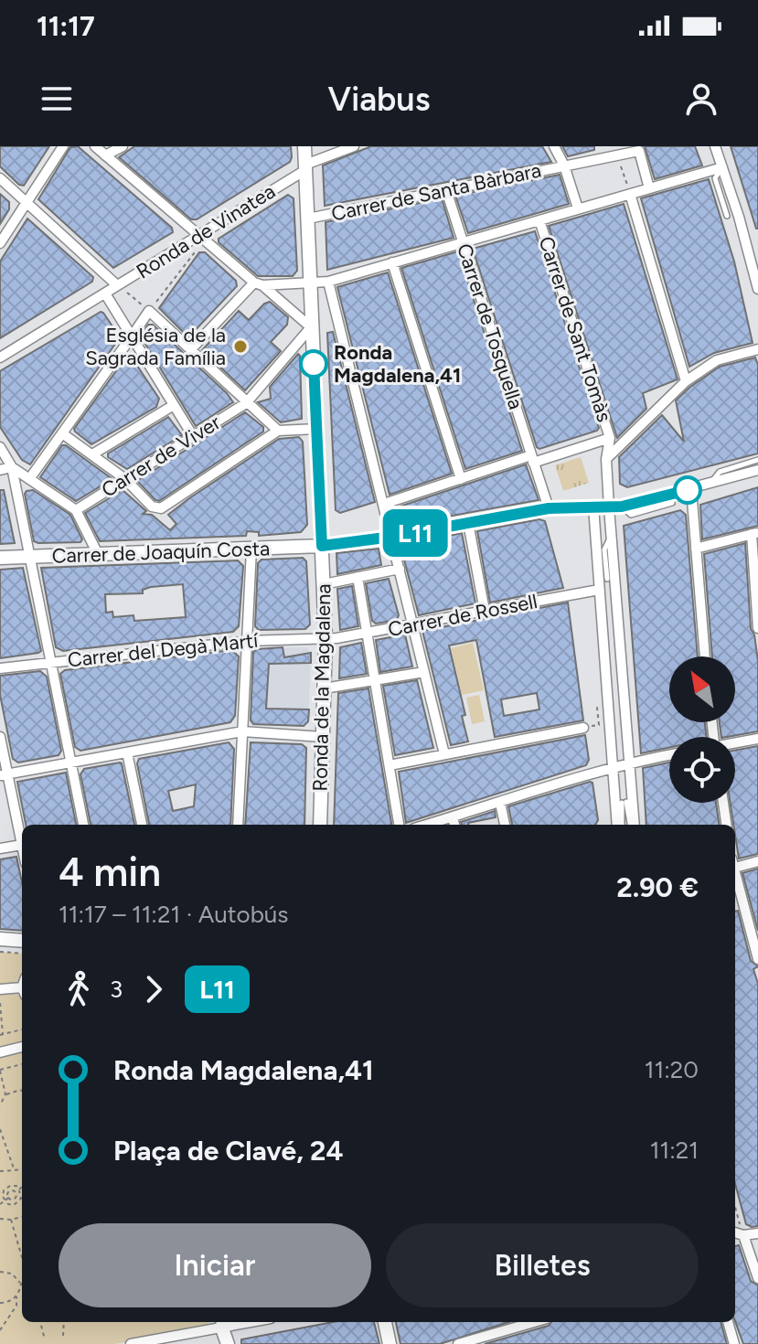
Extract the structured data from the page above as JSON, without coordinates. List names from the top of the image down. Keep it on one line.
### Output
{"streets":{"main road":["Carrer de Joaquín Costa","Ronda de la Magdalena"],"street":["Carrer de Santa Bàrbara","Ronda de Vinatea","Carrer de Tosquella","Carrer de Sant Tomàs","Carrer de Viver","Carrer de Rossell","Carrer del Degà Martí"]},"crossings":[["Carrer de Santa Bàrbara","Carrer de Tosquella"],["Carrer de Santa Bàrbara","Ronda de la Magdalena"],["Ronda de Vinatea","Ronda de la Magdalena"],["Carrer de Viver","Ronda de la Magdalena"],["Carrer de Joaquín Costa","Ronda de la Magdalena"],["Carrer de Rossell","Carrer del Degà Martí"],["Carrer de Rossell","Ronda de la Magdalena"],["Carrer del Degà Martí","Ronda de la Magdalena"]],"places":["Església de la Sagrada Família","Ronda Magdalena,41"],"lines":["bus line L11"],"north":"top left","page":{"status":"11:17","header":"Viabus","on_map":"L11","heading":["4 min","11:17 – 11:21 · Autobús","2.90 €"],"legs":["3","L11"],"list":[{"name":"Ronda Magdalena,41","value":"11:20"},{"name":"Plaça de Clavé, 24","value":"11:21"}],"buttons":["Iniciar","Billetes"]}}
